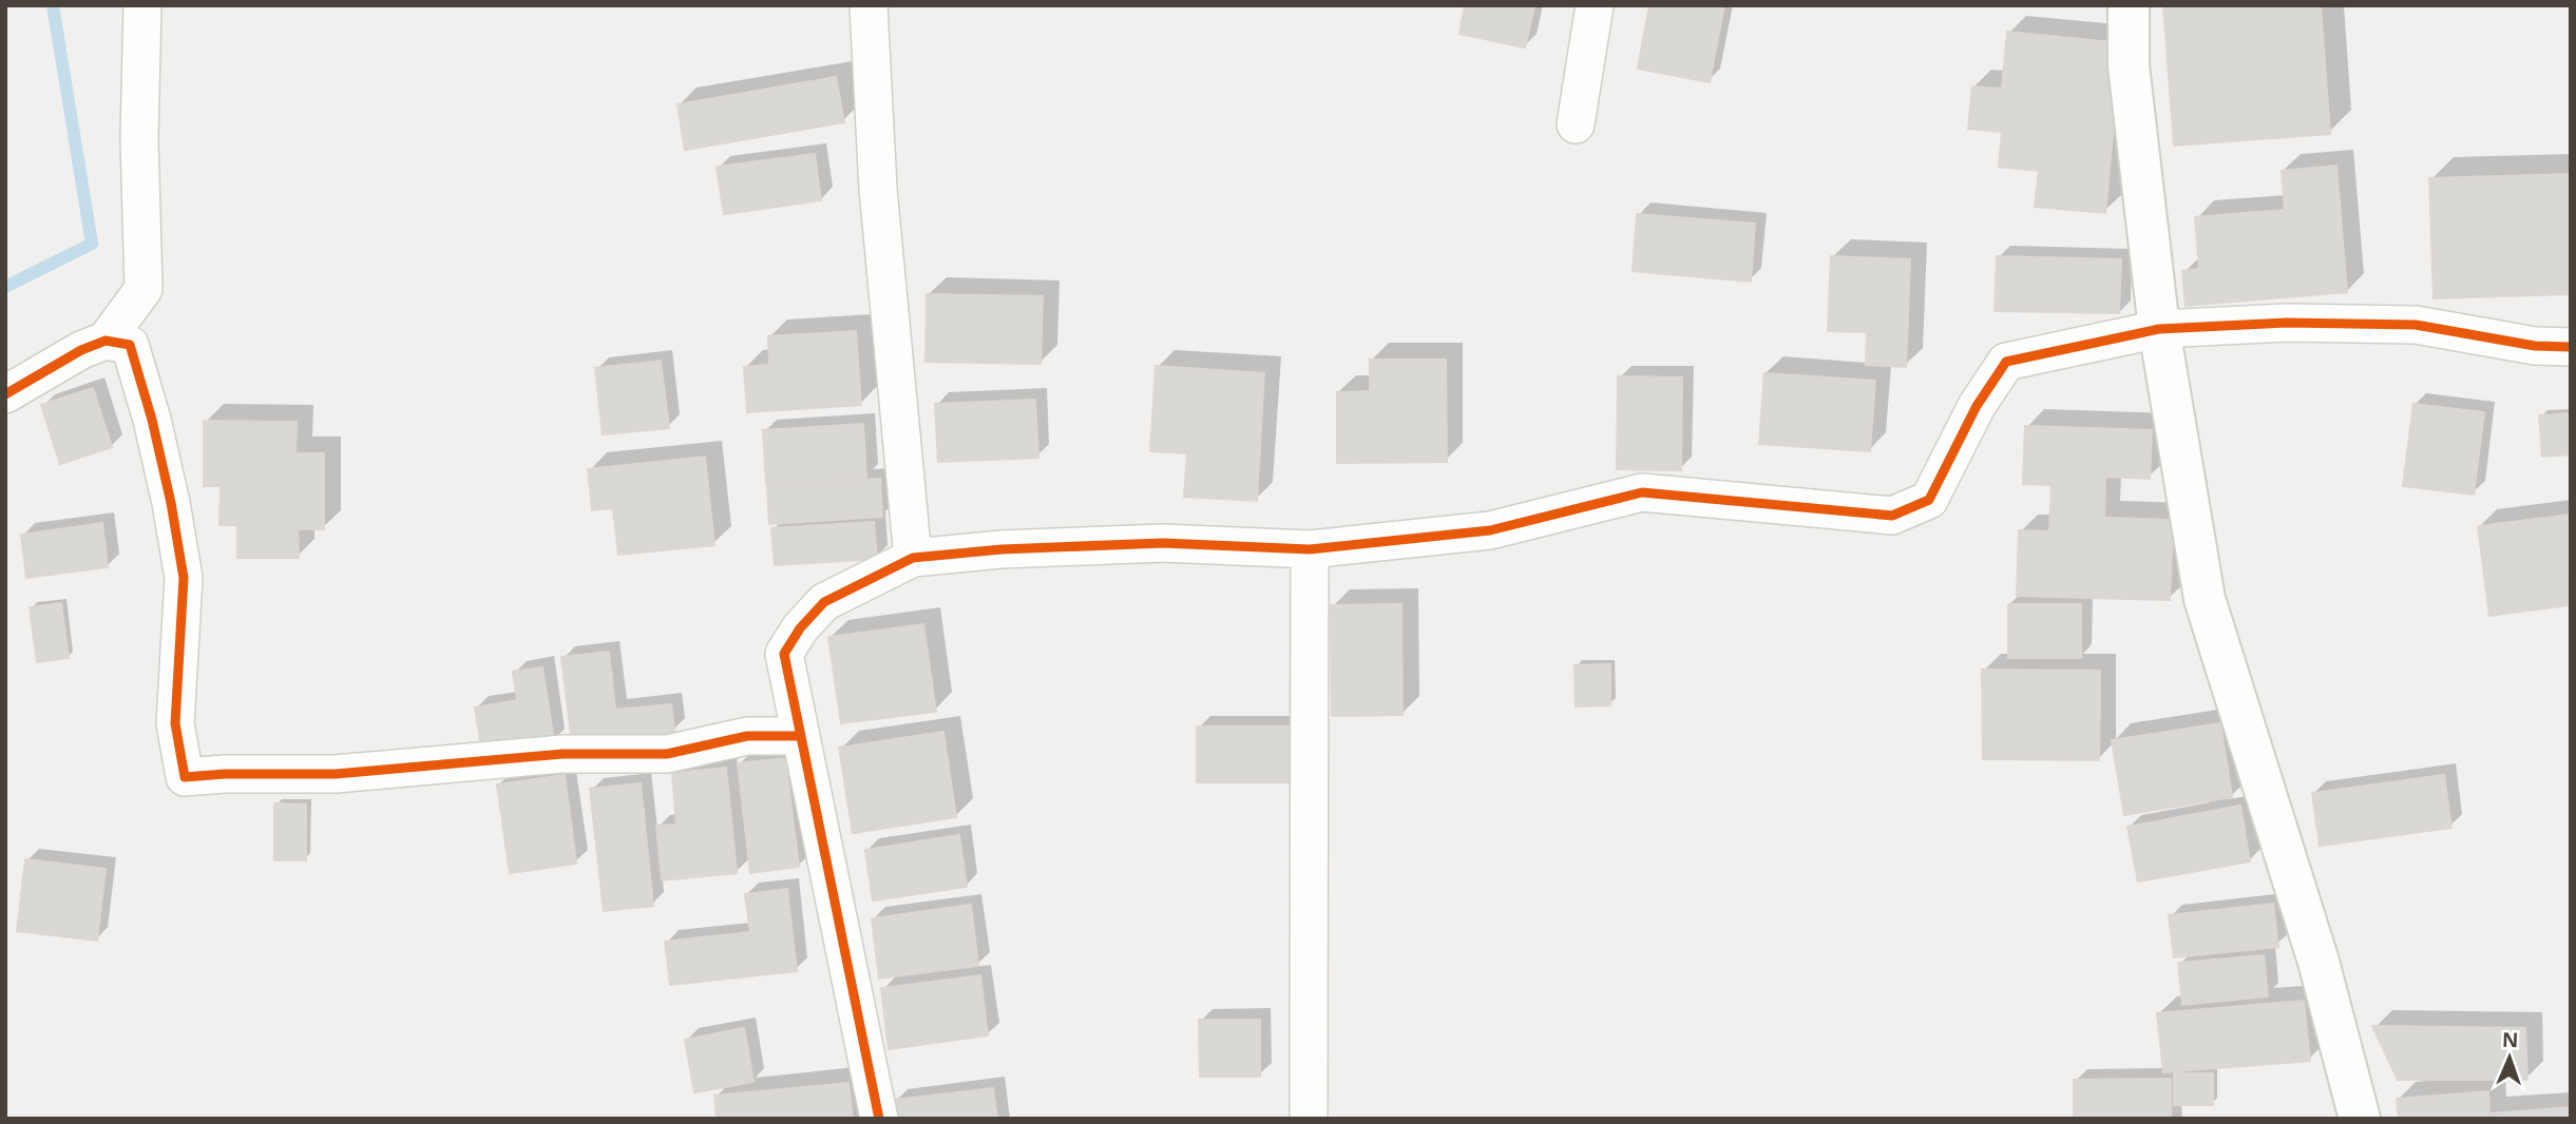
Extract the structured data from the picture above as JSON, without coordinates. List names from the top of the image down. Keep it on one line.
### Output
{"north":"top"}
